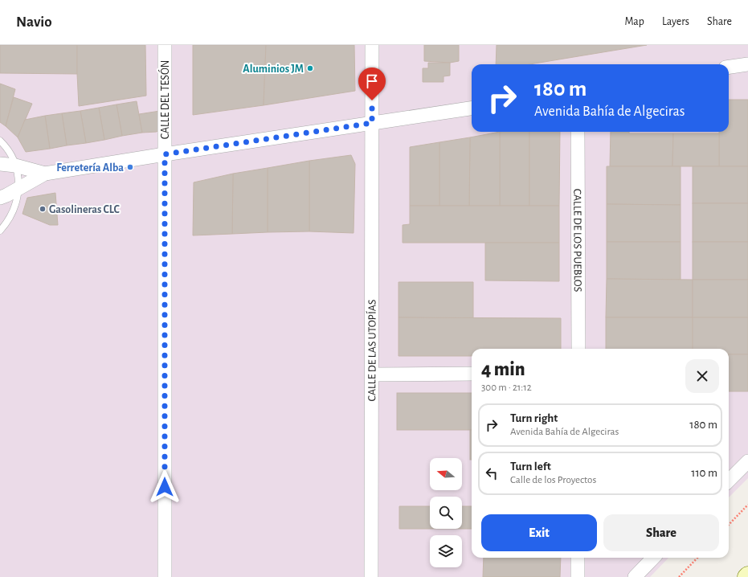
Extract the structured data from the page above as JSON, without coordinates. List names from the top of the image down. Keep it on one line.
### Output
{"streets":{"street":["CALLE DEL TESÓN","CALLE DE LOS PUEBLOS","CALLE DE LAS UTOPÍAS"]},"places":["Aluminios JM","Ferretería Alba","Gasolineras CLC"],"north":"left","page":{"header":"Navio","nav":["Map","Layers","Share"],"turn":["180 m","Avenida Bahía de Algeciras"],"heading":["4 min","300 m · 21:12"],"list":[{"name":"Turn right","note":"Avenida Bahía de Algeciras","value":"180 m"},{"name":"Turn left","note":"Calle de los Proyectos","value":"110 m"}],"buttons":["Exit","Share"]}}
